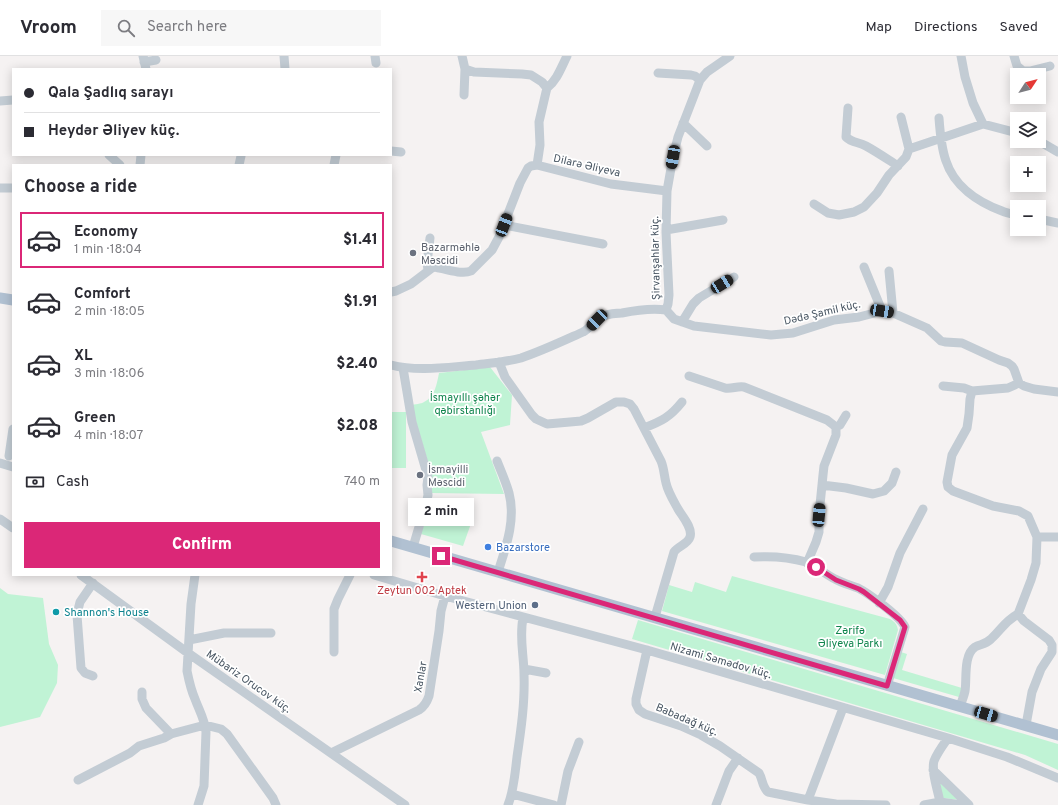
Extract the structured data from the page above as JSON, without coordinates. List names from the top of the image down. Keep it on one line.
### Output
{"streets":{"street":["Dilarə Əliyeva","Şirvanşahlar küç.","Dədə Şamil küç.","Nizami Səmədov küç.","Xanlar","Mübariz Orucov küç.","Babadağ küç."]},"crossings":[["Dilarə Əliyeva","Şirvanşahlar küç."],["Şirvanşahlar küç.","Dədə Şamil küç."],["Nizami Səmədov küç.","Xanlar"],["Nizami Səmədov küç.","Babadağ küç."],["Xanlar","Mübariz Orucov küç."]],"parks":["İsmayıllı şəhər qəbirstanlığı","Zərifə Əliyeva Parkı"],"places":{"other":["Bazarməhlə Məscidi","İsmayilli Məscidi","Bazarstore","Western Union","Shannon's House"],"health":["Zeytun 002 Aptek"]},"north":"top right","page":{"header":"Vroom","search":"Search here","nav":["Map","Directions","Saved"],"map_buttons":["+","−"],"banner":["Qala Şadlıq sarayı","Heydər Əliyev küç."],"heading":"Choose a ride","list":[{"name":"Economy","note":"1 min · 18:04","value":"$1.41"},{"name":"Comfort","note":"2 min · 18:05","value":"$1.91"},{"name":"XL","note":"3 min · 18:06","value":"$2.40"},{"name":"Green","note":"4 min · 18:07","value":"$2.08"}],"pay":["Cash","740 m"],"bubble":"2 min","buttons":"Confirm"}}
